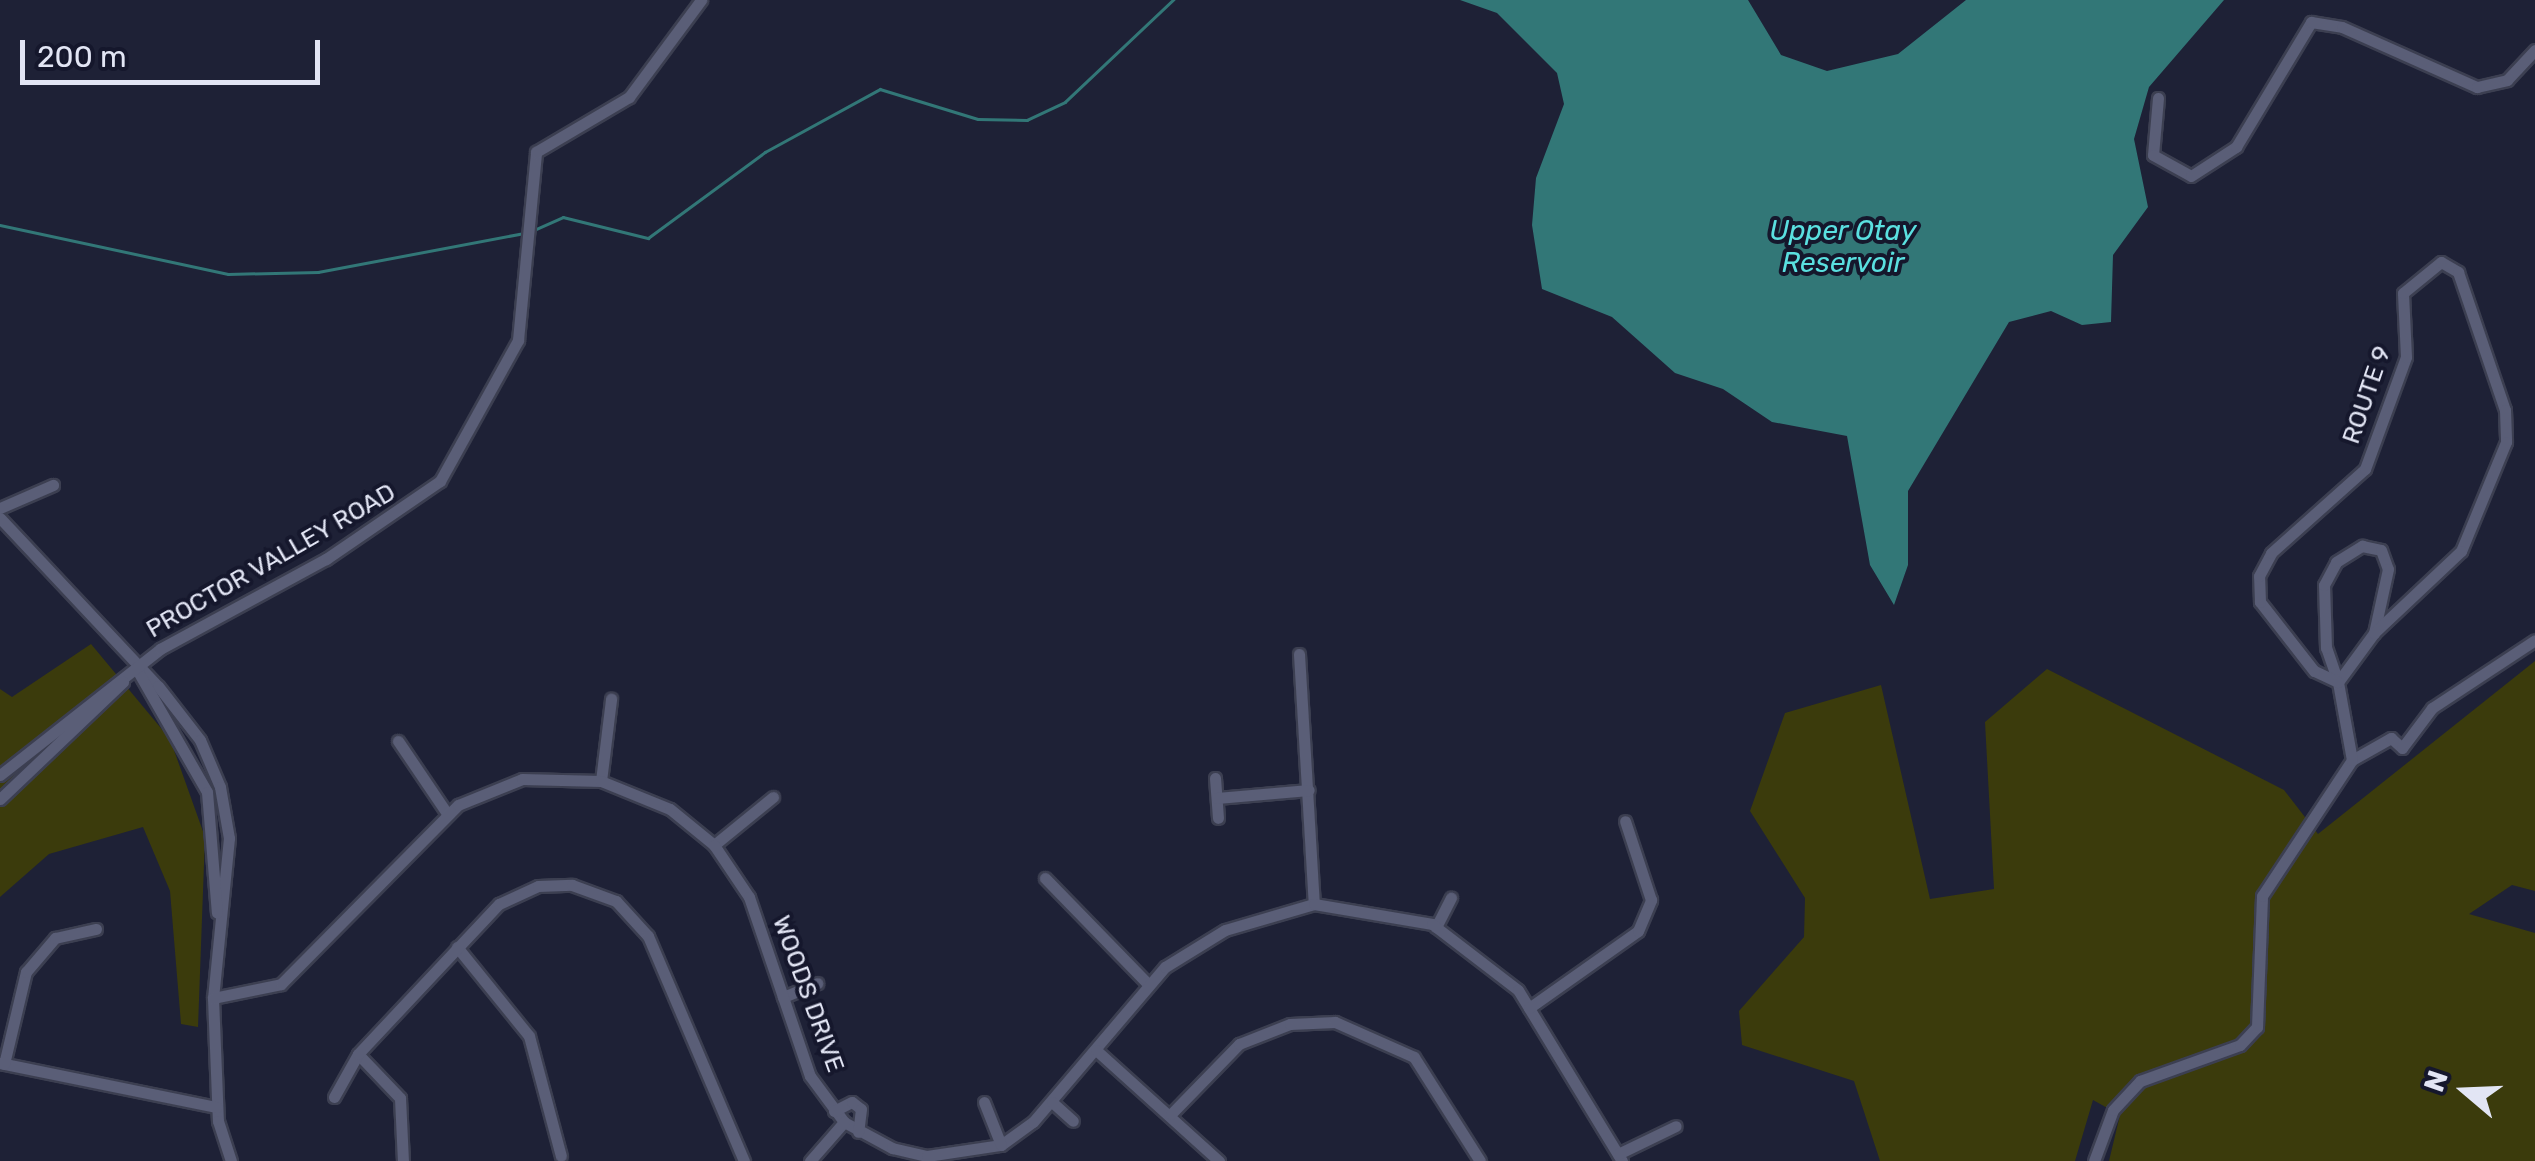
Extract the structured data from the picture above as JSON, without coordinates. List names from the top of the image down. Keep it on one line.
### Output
{"streets":{"street":["ROUTE 9","PROCTOR VALLEY ROAD","WOODS DRIVE"]},"water":["Upper Otay Reservoir"],"scale_bar":"200 m","north":"left"}
